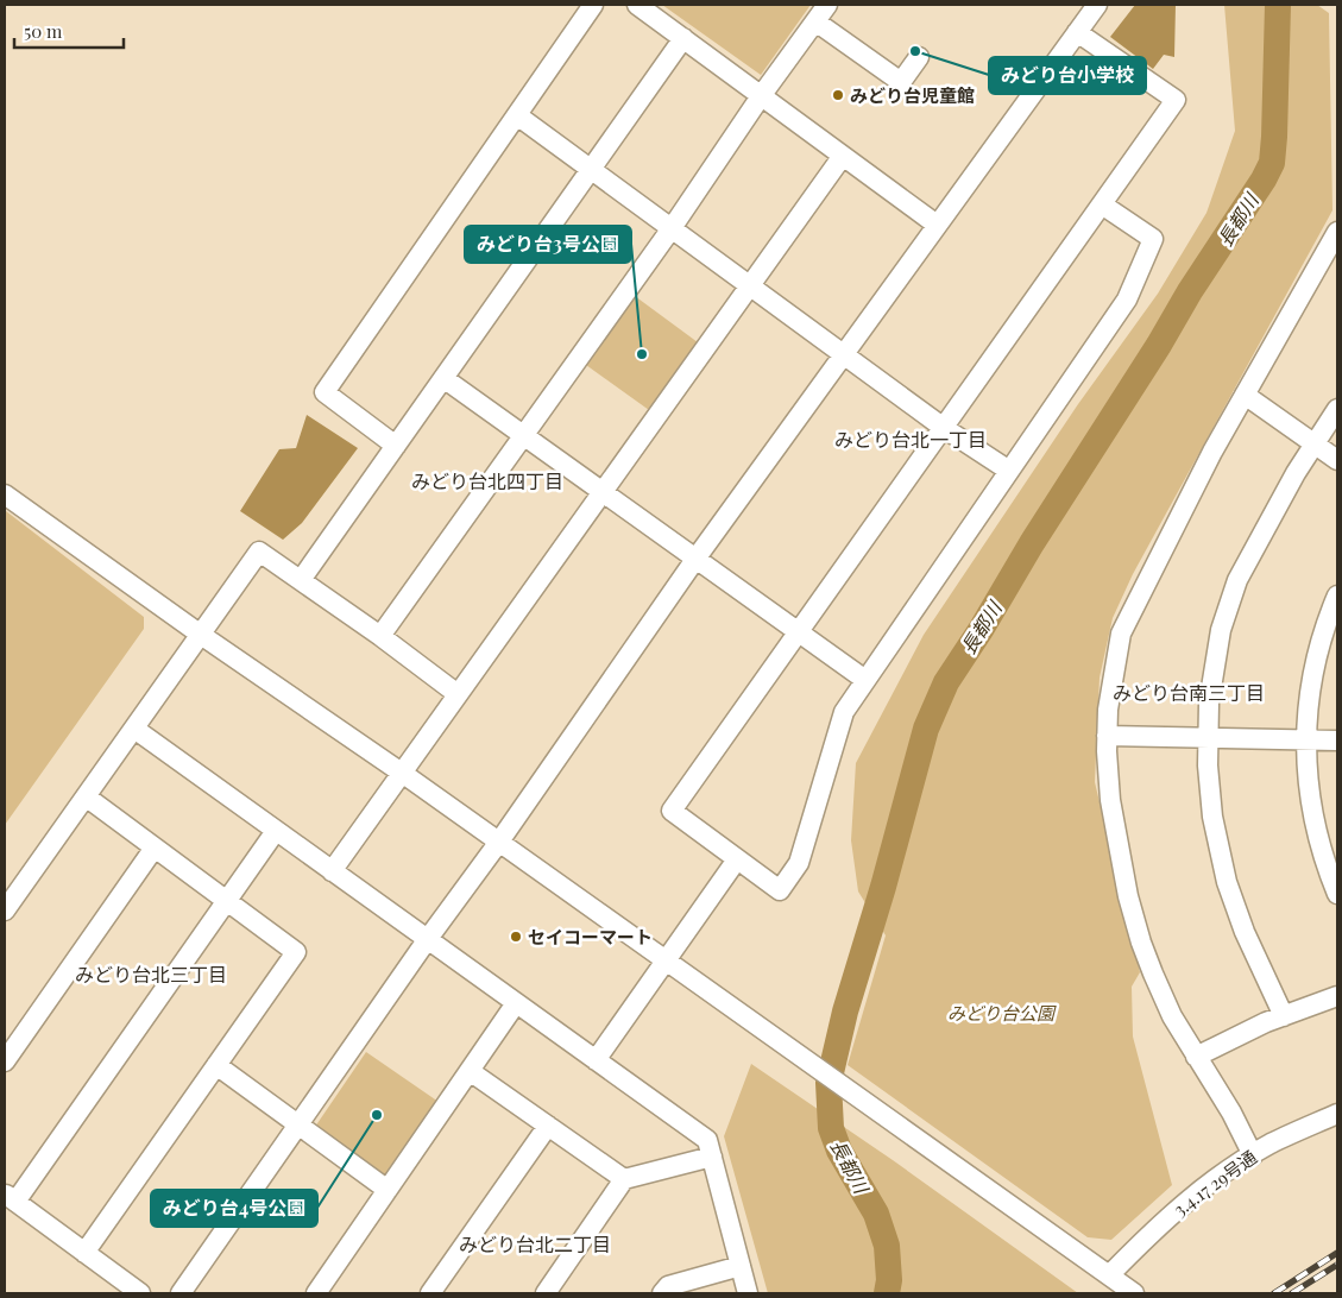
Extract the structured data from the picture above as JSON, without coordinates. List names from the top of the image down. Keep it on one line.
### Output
{"streets":{"street":["3.4.17 29号通"]},"districts":["みどり台北一丁目","みどり台北四丁目","みどり台南三丁目","みどり台北三丁目","みどり台北二丁目"],"water":["長都川"],"parks":["みどり台公園"],"places":["みどり台小学校","みどり台児童館","みどり台3号公園","セイコーマート","みどり台4号公園"],"scale_bar":"50 m"}
